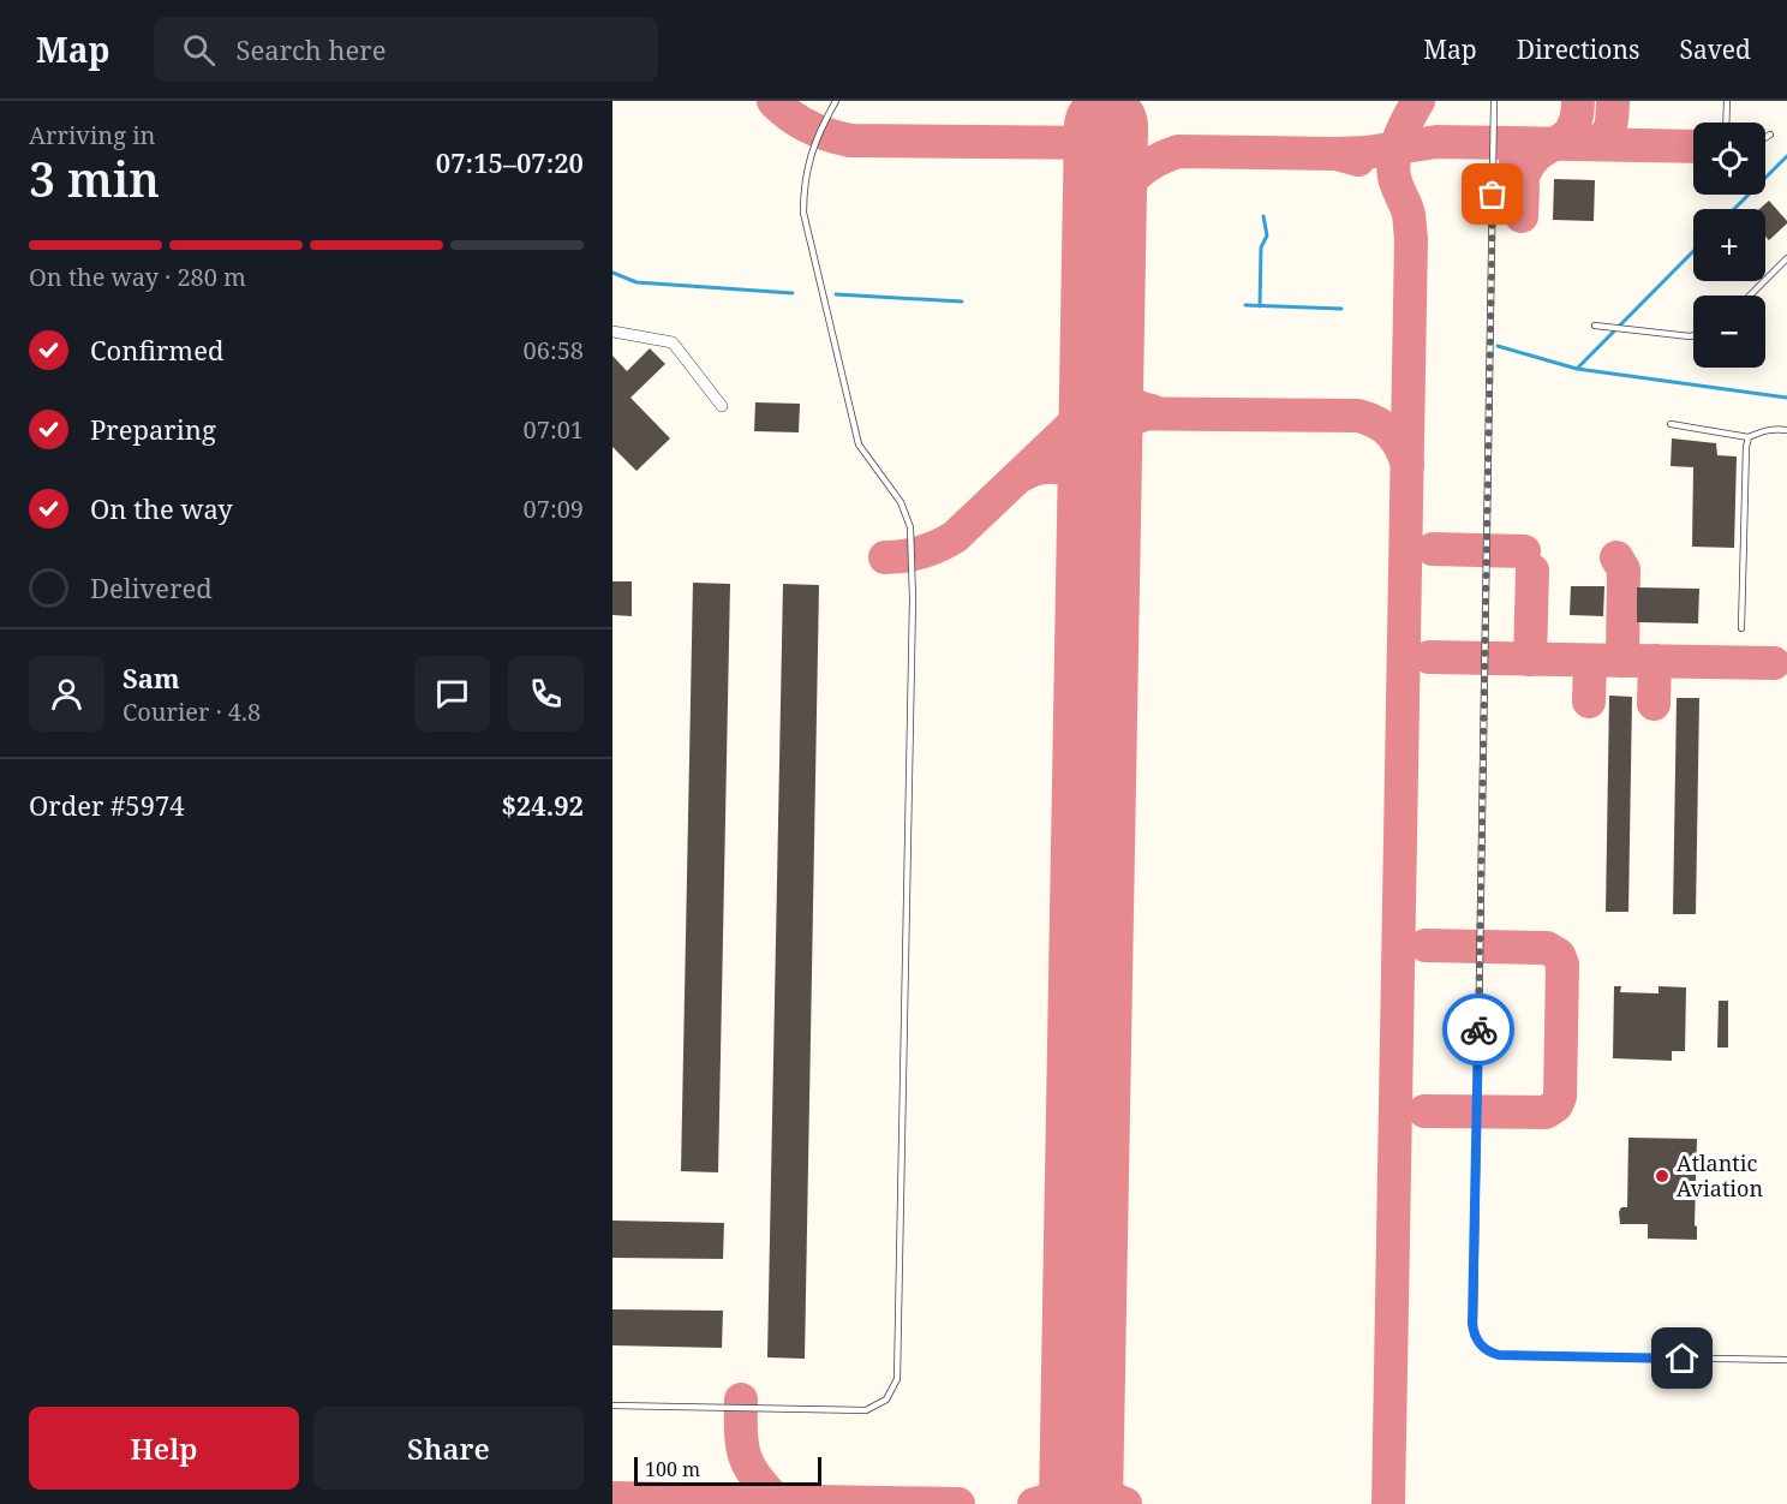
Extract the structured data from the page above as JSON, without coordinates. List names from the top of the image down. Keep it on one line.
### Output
{"places":["Atlantic Aviation"],"scale_bar":"100 m","page":{"header":"Map","search":"Search here","nav":["Map","Directions","Saved"],"heading":["3 min","Arriving in","07:15–07:20"],"panel":["Sam","Courier · 4.8","Order #5974","$24.92"],"map_buttons":["+","−"],"bar":"On the way · 280 m","list":[["Confirmed","06:58"],["Preparing","07:01"],["On the way","07:09"],"Delivered"],"buttons":["Help","Share"],"scale":"100 m"}}
